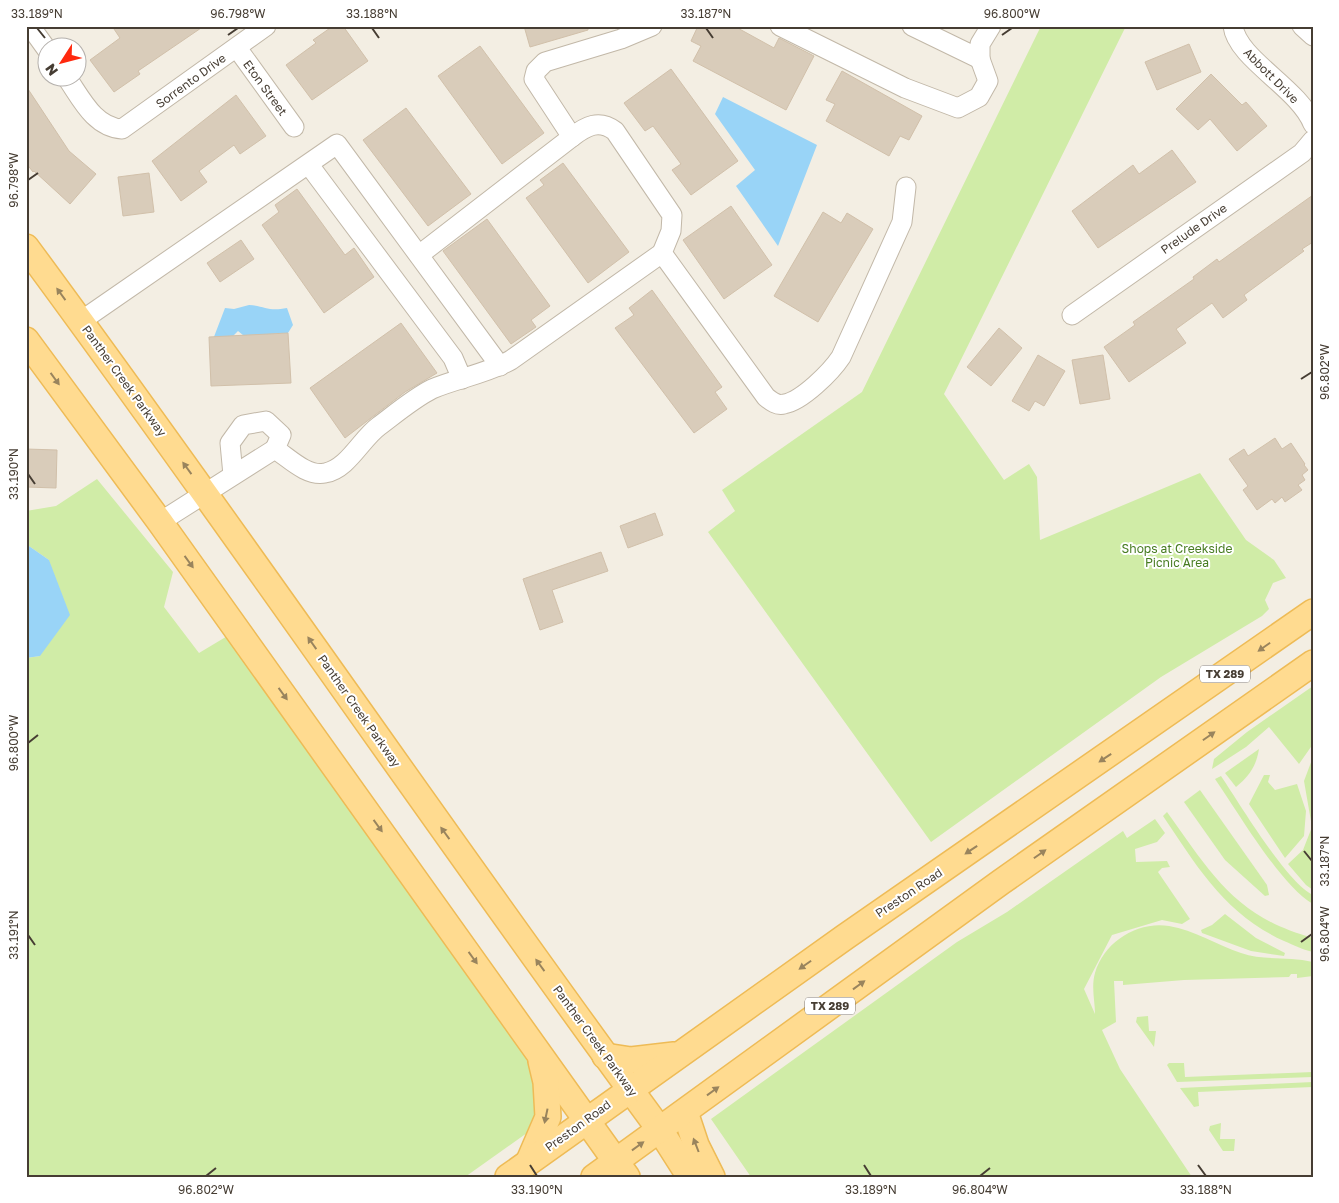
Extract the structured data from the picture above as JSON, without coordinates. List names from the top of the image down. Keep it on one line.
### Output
{"streets":{"main road":["Panther Creek Parkway","TX 289","Preston Road"],"street":["Abbott Drive","Sorrento Drive","Eton Street","Prelude Drive"]},"crossings":[["Sorrento Drive","Eton Street"],["Panther Creek Parkway","TX 289"],["Panther Creek Parkway","Preston Road"]],"parks":["Shops at Creekside Picnic Area"],"north":"bottom left","coordinates":["33.189°N","96.798°W","33.188°N","33.187°N","96.800°W","96.802°W","33.190°N","96.804°W","33.191°N"]}
